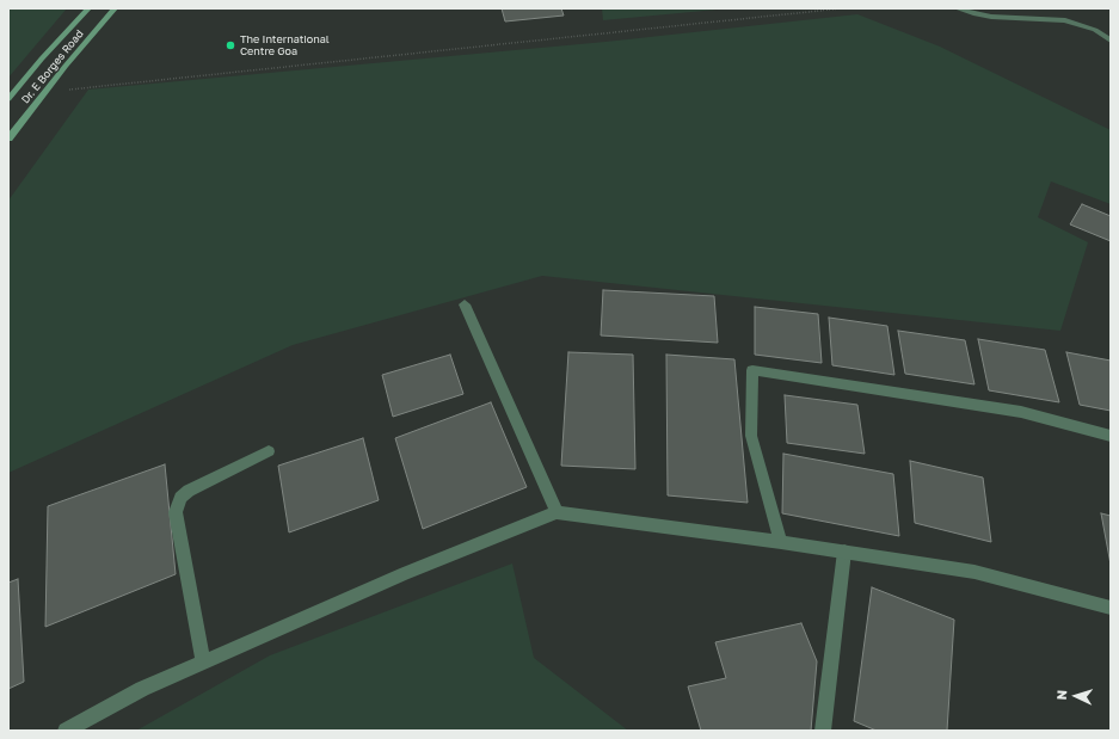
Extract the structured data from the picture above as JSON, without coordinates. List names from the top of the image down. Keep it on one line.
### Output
{"streets":{"main road":["Dr. E Borges Road"]},"places":["The International Centre Goa"],"north":"left"}
